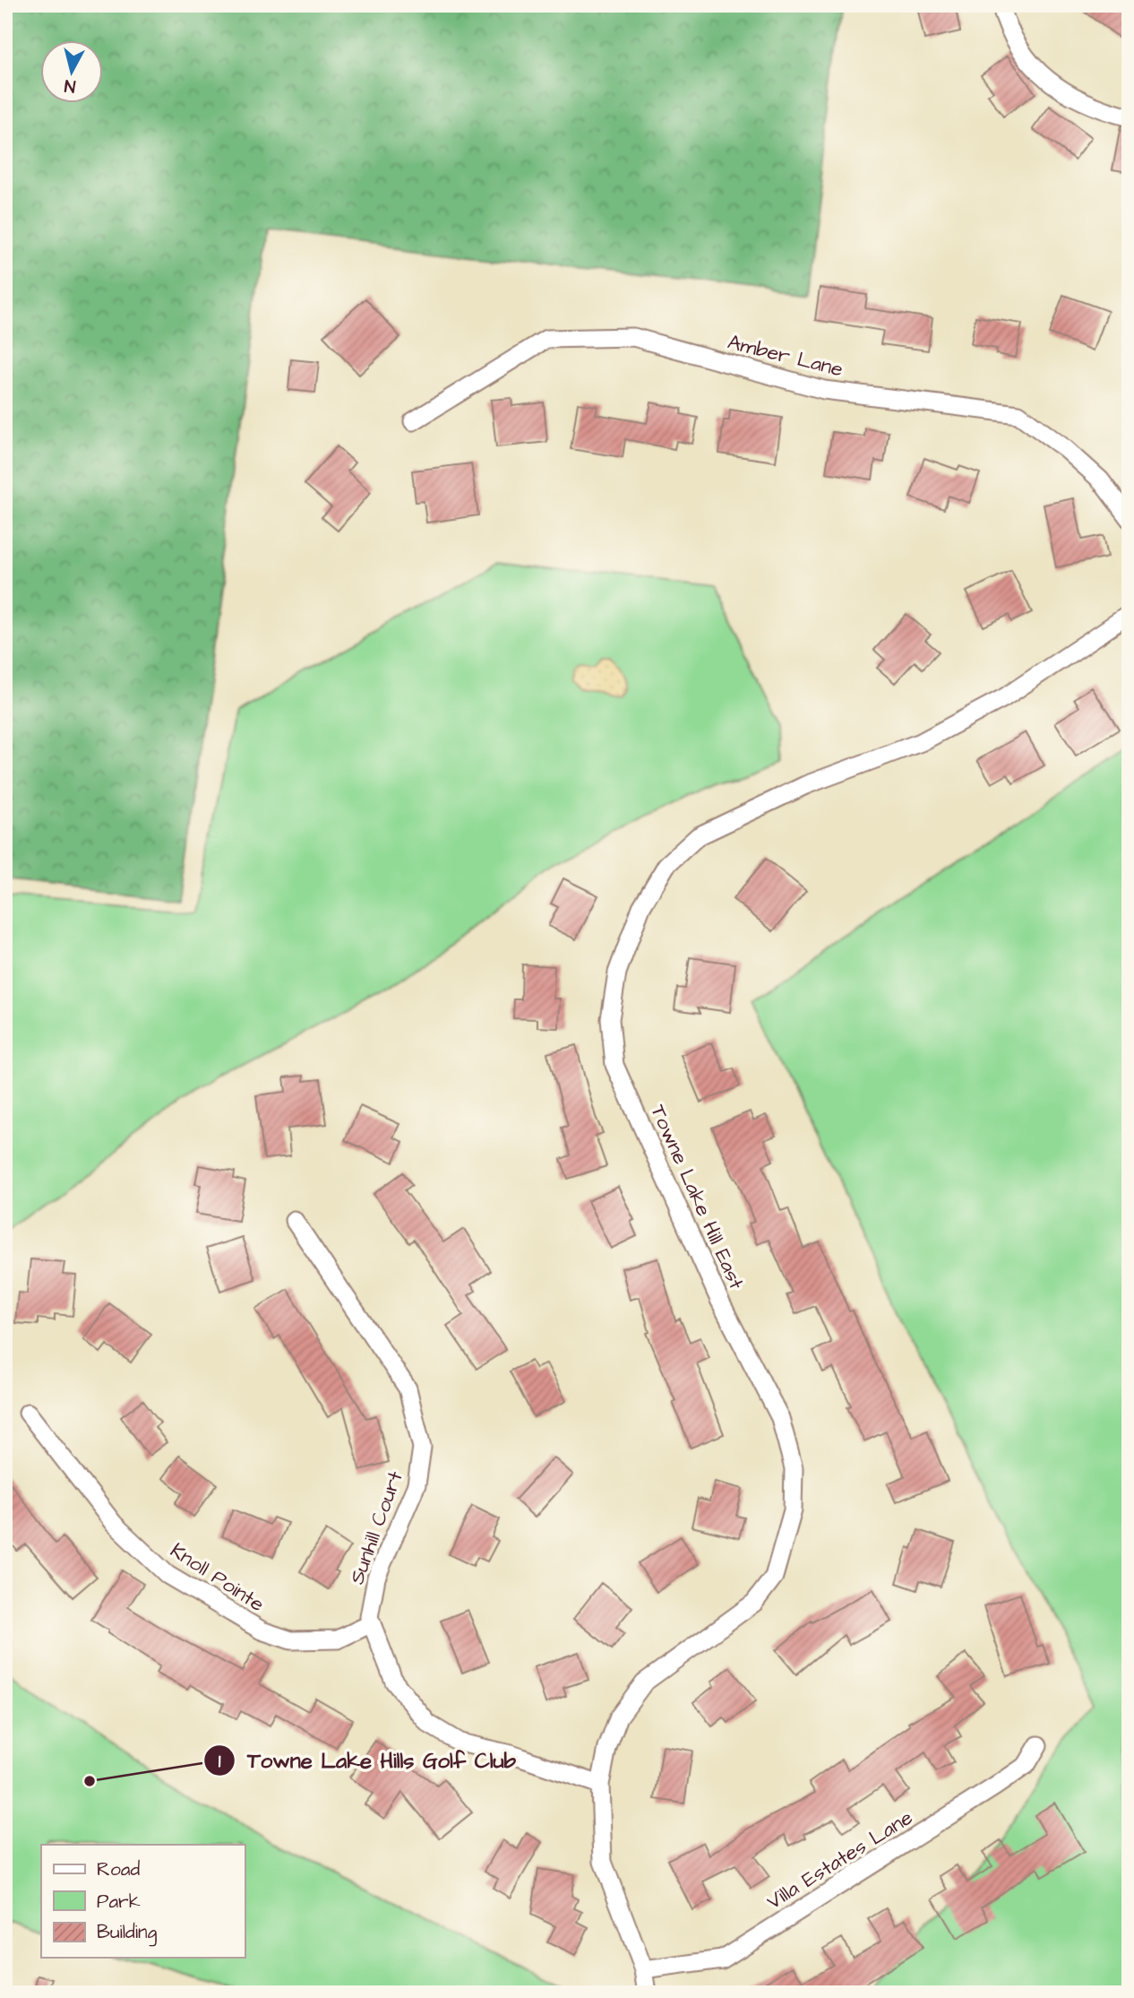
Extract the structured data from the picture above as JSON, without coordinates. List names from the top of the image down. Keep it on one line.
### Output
{"streets":{"street":["Amber Lane","Towne Lake Hill East","Sunhill Court","Knoll Pointe","Villa Estates Lane"]},"crossings":[["Towne Lake Hill East","Sunhill Court"],["Towne Lake Hill East","Villa Estates Lane"],["Sunhill Court","Knoll Pointe"]],"places":["Towne Lake Hills Golf Club"],"legend":["Road","Park","Building"],"north":"bottom"}
